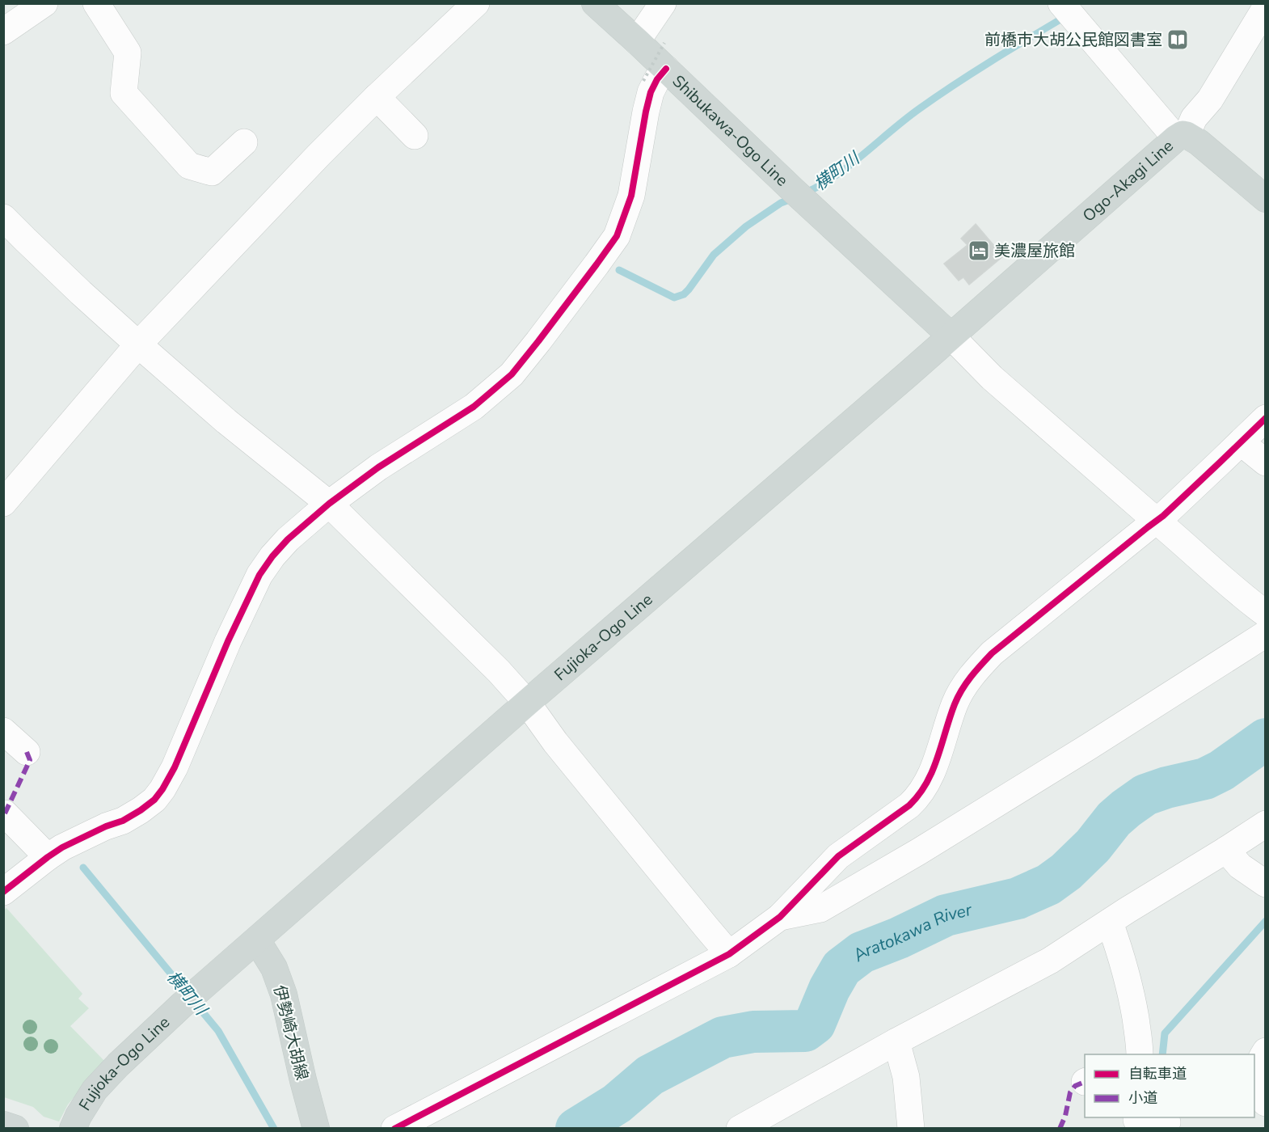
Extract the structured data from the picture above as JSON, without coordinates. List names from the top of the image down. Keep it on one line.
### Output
{"streets":{"main road":["Shibukawa-Ogo Line","Ogo-Akagi Line","Fujioka-Ogo Line","伊勢崎大胡線"]},"crossings":[["Shibukawa-Ogo Line","Ogo-Akagi Line"],["Shibukawa-Ogo Line","Fujioka-Ogo Line"],["Ogo-Akagi Line","Fujioka-Ogo Line"],["Fujioka-Ogo Line","伊勢崎大胡線"]],"water":["横町川","Aratokawa River"],"places":{"library":["前橋市大胡公民館図書室"],"hotel":["美濃屋旅館"]},"legend":["自転車道","小道"]}
